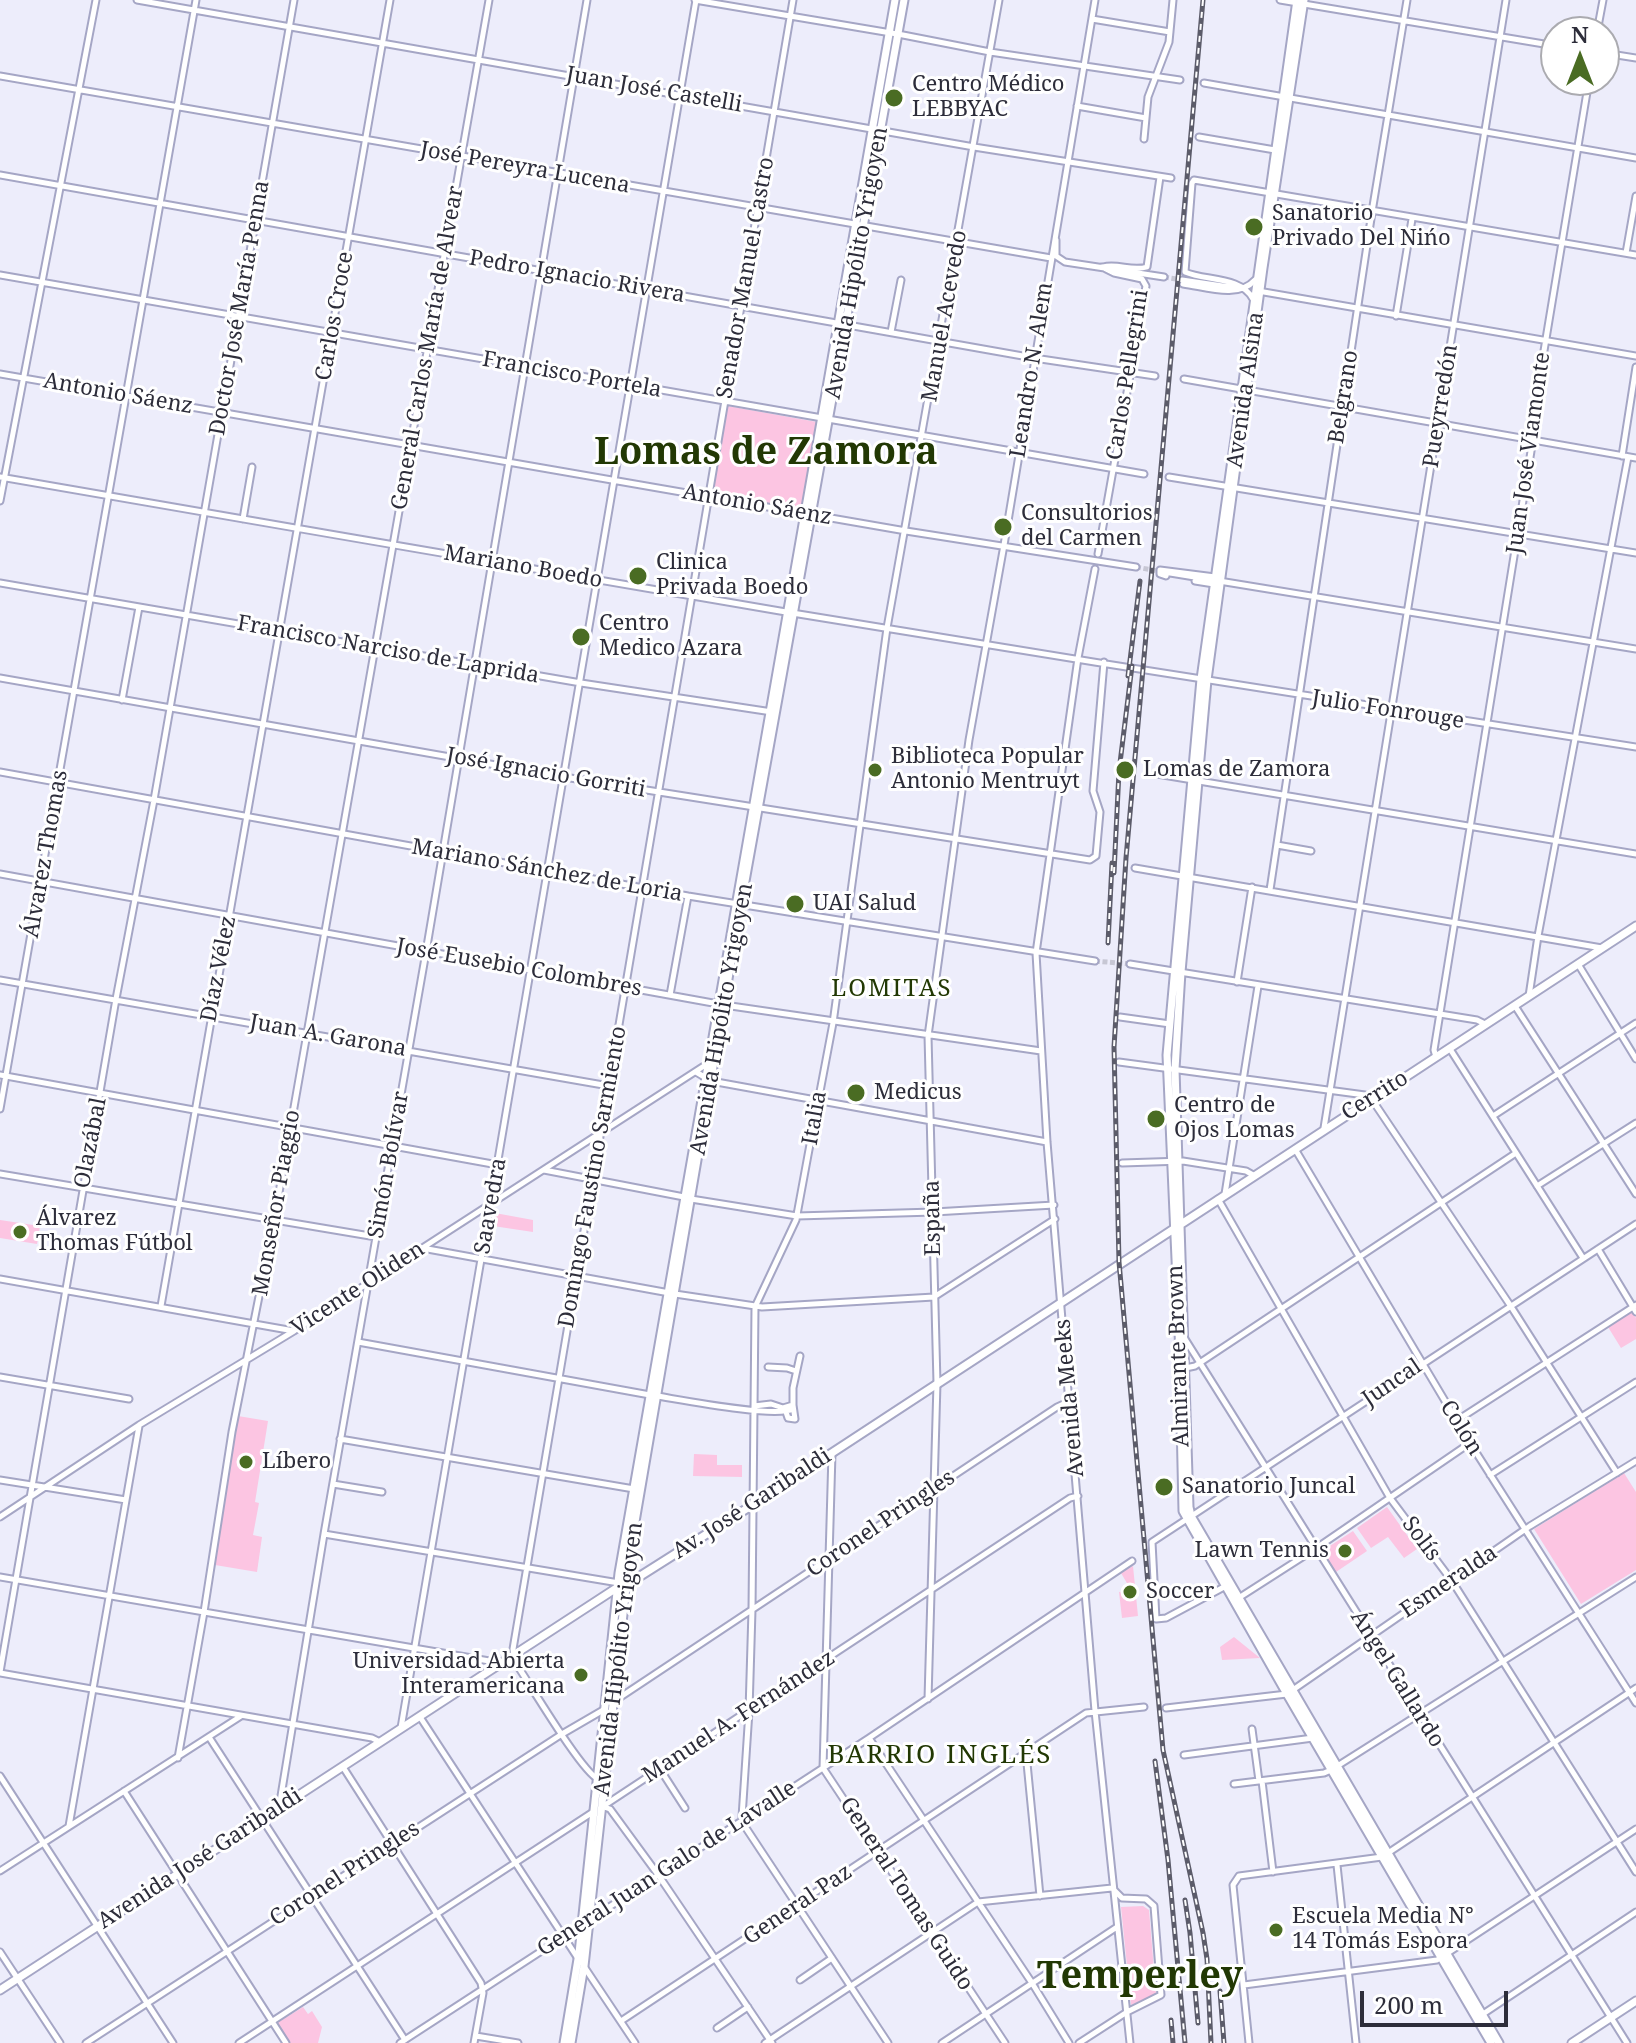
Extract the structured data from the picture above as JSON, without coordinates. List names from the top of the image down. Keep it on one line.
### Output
{"streets":{"main road":["Avenida Hipólito Yrigoyen","Avenida Alsina","Cerrito","Almirante Brown","Av. José Garibaldi","Avenida José Garibaldi"],"street":["Juan José Castelli","José Pereyra Lucena","Pedro Ignacio Rivera","Senador Manuel Castro","Doctor José María Penna","Carlos Croce","Manuel Acevedo","General Carlos María de Alvear","Leandro N. Alem","Francisco Portela","Carlos Pellegrini","Antonio Sáenz","Belgrano","Pueyrredón","Juan José Viamonte","Mariano Boedo","Francisco Narciso de Laprida","Julio Fonrouge","José Ignacio Gorriti","Álvarez Thomas","Mariano Sánchez de Loria","José Eusebio Colombres","Díaz Vélez","Juan A. Garona","Italia","Olazábal","Simón Bolívar","Domingo Faustino Sarmiento","Monseñor Piaggio","Saavedra","España","Vicente Oliden","Juncal","Avenida Meeks","Colón","Coronel Pringles","Solís","Esmeralda","Ángel Gallardo","Manuel A. Fernández","General Juan Galo de Lavalle","General Tomas Guido","General Paz"]},"crossings":[["Juan José Castelli","Avenida Hipólito Yrigoyen"],["Juan José Castelli","Senador Manuel Castro"],["Juan José Castelli","Doctor José María Penna"],["Juan José Castelli","Carlos Croce"],["Juan José Castelli","Manuel Acevedo"],["Juan José Castelli","General Carlos María de Alvear"],["Juan José Castelli","Leandro N. Alem"],["Juan José Castelli","Carlos Pellegrini"],["Juan José Castelli","Álvarez Thomas"],["Juan José Castelli","Simón Bolívar"],["Juan José Castelli","Saavedra"],["José Pereyra Lucena","Avenida Hipólito Yrigoyen"],["José Pereyra Lucena","Senador Manuel Castro"],["José Pereyra Lucena","Doctor José María Penna"],["José Pereyra Lucena","Carlos Croce"],["José Pereyra Lucena","Manuel Acevedo"],["José Pereyra Lucena","General Carlos María de Alvear"],["José Pereyra Lucena","Leandro N. Alem"],["José Pereyra Lucena","Álvarez Thomas"],["José Pereyra Lucena","Simón Bolívar"],["José Pereyra Lucena","Saavedra"],["Avenida Hipólito Yrigoyen","Pedro Ignacio Rivera"],["Avenida Hipólito Yrigoyen","Francisco Portela"],["Avenida Hipólito Yrigoyen","Antonio Sáenz"],["Avenida Hipólito Yrigoyen","Mariano Boedo"],["Avenida Hipólito Yrigoyen","Francisco Narciso de Laprida"],["Avenida Hipólito Yrigoyen","José Ignacio Gorriti"],["Avenida Hipólito Yrigoyen","Mariano Sánchez de Loria"],["Avenida Hipólito Yrigoyen","José Eusebio Colombres"],["Avenida Hipólito Yrigoyen","Vicente Oliden"],["Avenida Hipólito Yrigoyen","Av. José Garibaldi"],["Avenida Hipólito Yrigoyen","Coronel Pringles"],["Avenida Hipólito Yrigoyen","Manuel A. Fernández"],["Avenida Hipólito Yrigoyen","General Juan Galo de Lavalle"],["Pedro Ignacio Rivera","Senador Manuel Castro"],["Pedro Ignacio Rivera","Doctor José María Penna"],["Pedro Ignacio Rivera","Carlos Croce"],["Pedro Ignacio Rivera","Manuel Acevedo"],["Pedro Ignacio Rivera","General Carlos María de Alvear"],["Pedro Ignacio Rivera","Leandro N. Alem"],["Pedro Ignacio Rivera","Carlos Pellegrini"],["Pedro Ignacio Rivera","Álvarez Thomas"],["Pedro Ignacio Rivera","Simón Bolívar"],["Pedro Ignacio Rivera","Saavedra"],["Senador Manuel Castro","Francisco Portela"],["Senador Manuel Castro","Antonio Sáenz"],["Senador Manuel Castro","Mariano Boedo"],["Senador Manuel Castro","Francisco Narciso de Laprida"],["Senador Manuel Castro","Domingo Faustino Sarmiento"],["Doctor José María Penna","Francisco Portela"],["Doctor José María Penna","Antonio Sáenz"],["Doctor José María Penna","Mariano Boedo"],["Doctor José María Penna","Francisco Narciso de Laprida"],["Doctor José María Penna","Olazábal"],["Carlos Croce","Francisco Portela"],["Carlos Croce","Antonio Sáenz"],["Carlos Croce","Mariano Boedo"],["Carlos Croce","Francisco Narciso de Laprida"],["Carlos Croce","Díaz Vélez"],["Manuel Acevedo","Francisco Portela"],["Manuel Acevedo","Antonio Sáenz"],["Manuel Acevedo","Mariano Boedo"],["Manuel Acevedo","Italia"],["General Carlos María de Alvear","Francisco Portela"],["General Carlos María de Alvear","Antonio Sáenz"],["General Carlos María de Alvear","Mariano Boedo"],["General Carlos María de Alvear","Francisco Narciso de Laprida"],["General Carlos María de Alvear","Monseñor Piaggio"],["Leandro N. Alem","Francisco Portela"],["Leandro N. Alem","Antonio Sáenz"],["Leandro N. Alem","Mariano Boedo"],["Leandro N. Alem","España"],["Francisco Portela","Carlos Pellegrini"],["Francisco Portela","Álvarez Thomas"],["Francisco Portela","Simón Bolívar"],["Francisco Portela","Saavedra"],["Avenida Alsina","Julio Fonrouge"],["Avenida Alsina","Almirante Brown"],["Antonio Sáenz","Álvarez Thomas"],["Antonio Sáenz","Simón Bolívar"],["Antonio Sáenz","Saavedra"],["Belgrano","Julio Fonrouge"],["Pueyrredón","Julio Fonrouge"],["Pueyrredón","Cerrito"],["Juan José Viamonte","Julio Fonrouge"],["Juan José Viamonte","Cerrito"],["Mariano Boedo","Julio Fonrouge"],["Mariano Boedo","José Ignacio Gorriti"],["Mariano Boedo","Álvarez Thomas"],["Mariano Boedo","Simón Bolívar"],["Mariano Boedo","Saavedra"],["Mariano Boedo","Avenida Meeks"],["Francisco Narciso de Laprida","Álvarez Thomas"],["Francisco Narciso de Laprida","Díaz Vélez"],["Francisco Narciso de Laprida","Olazábal"],["Francisco Narciso de Laprida","Simón Bolívar"],["Francisco Narciso de Laprida","Domingo Faustino Sarmiento"],["Francisco Narciso de Laprida","Monseñor Piaggio"],["Francisco Narciso de Laprida","Saavedra"],["José Ignacio Gorriti","Álvarez Thomas"],["José Ignacio Gorriti","Díaz Vélez"],["José Ignacio Gorriti","Italia"],["José Ignacio Gorriti","Olazábal"],["José Ignacio Gorriti","Simón Bolívar"],["José Ignacio Gorriti","Domingo Faustino Sarmiento"],["José Ignacio Gorriti","Monseñor Piaggio"],["José Ignacio Gorriti","Saavedra"],["José Ignacio Gorriti","España"],["José Ignacio Gorriti","Avenida Meeks"],["Álvarez Thomas","Mariano Sánchez de Loria"],["Álvarez Thomas","José Eusebio Colombres"],["Álvarez Thomas","Juan A. Garona"],["Mariano Sánchez de Loria","Díaz Vélez"],["Mariano Sánchez de Loria","Italia"],["Mariano Sánchez de Loria","Olazábal"],["Mariano Sánchez de Loria","Simón Bolívar"],["Mariano Sánchez de Loria","Domingo Faustino Sarmiento"],["Mariano Sánchez de Loria","Monseñor Piaggio"],["Mariano Sánchez de Loria","Saavedra"],["Mariano Sánchez de Loria","España"],["Mariano Sánchez de Loria","Avenida Meeks"],["José Eusebio Colombres","Díaz Vélez"],["José Eusebio Colombres","Italia"],["José Eusebio Colombres","Olazábal"],["José Eusebio Colombres","Simón Bolívar"],["José Eusebio Colombres","Domingo Faustino Sarmiento"],["José Eusebio Colombres","Monseñor Piaggio"],["José Eusebio Colombres","Saavedra"],["José Eusebio Colombres","España"],["José Eusebio Colombres","Avenida Meeks"],["Díaz Vélez","Juan A. Garona"],["Juan A. Garona","Olazábal"],["Juan A. Garona","Simón Bolívar"],["Juan A. Garona","Domingo Faustino Sarmiento"],["Juan A. Garona","Monseñor Piaggio"],["Juan A. Garona","Saavedra"],["Cerrito","Almirante Brown"],["Cerrito","Avenida Meeks"],["Cerrito","Colón"],["Cerrito","Av. José Garibaldi"],["Cerrito","Solís"],["Italia","Av. José Garibaldi"],["Italia","Coronel Pringles"],["Italia","Manuel A. Fernández"],["Italia","General Juan Galo de Lavalle"],["Olazábal","Vicente Oliden"],["Simón Bolívar","Vicente Oliden"],["Simón Bolívar","Avenida José Garibaldi"],["Domingo Faustino Sarmiento","Vicente Oliden"],["Domingo Faustino Sarmiento","Av. José Garibaldi"],["Monseñor Piaggio","Vicente Oliden"],["Saavedra","Vicente Oliden"],["Saavedra","Av. José Garibaldi"],["Saavedra","Avenida José Garibaldi"],["España","Av. José Garibaldi"],["España","Coronel Pringles"],["España","Manuel A. Fernández"],["España","General Juan Galo de Lavalle"],["Almirante Brown","Juncal"],["Almirante Brown","Esmeralda"],["Almirante Brown","Ángel Gallardo"],["Juncal","Colón"],["Juncal","Solís"],["Juncal","Ángel Gallardo"],["Avenida Meeks","Av. José Garibaldi"],["Avenida Meeks","Coronel Pringles"],["Avenida Meeks","Manuel A. Fernández"],["Avenida Meeks","General Juan Galo de Lavalle"],["Avenida Meeks","General Paz"],["Colón","Esmeralda"],["Av. José Garibaldi","Avenida José Garibaldi"],["Solís","Esmeralda"],["Esmeralda","Ángel Gallardo"],["General Juan Galo de Lavalle","General Tomas Guido"],["General Tomas Guido","General Paz"]],"districts":["Lomas de Zamora","LOMITAS","BARRIO INGLÉS","Temperley"],"places":["Centro Médico LEBBYAC","Sanatorio Privado Del Nińo","Consultorios del Carmen","Clinica Privada Boedo","Centro Medico Azara","Biblioteca Popular Antonio Mentruyt","Lomas de Zamora","UAI Salud","Medicus","Centro de Ojos Lomas","Álvarez Thomas Fútbol","Líbero","Sanatorio Juncal","Lawn Tennis","Soccer","Universidad Abierta Interamericana","Escuela Media N° 14 Tomás Espora"],"scale_bar":"200 m","north":"top"}
